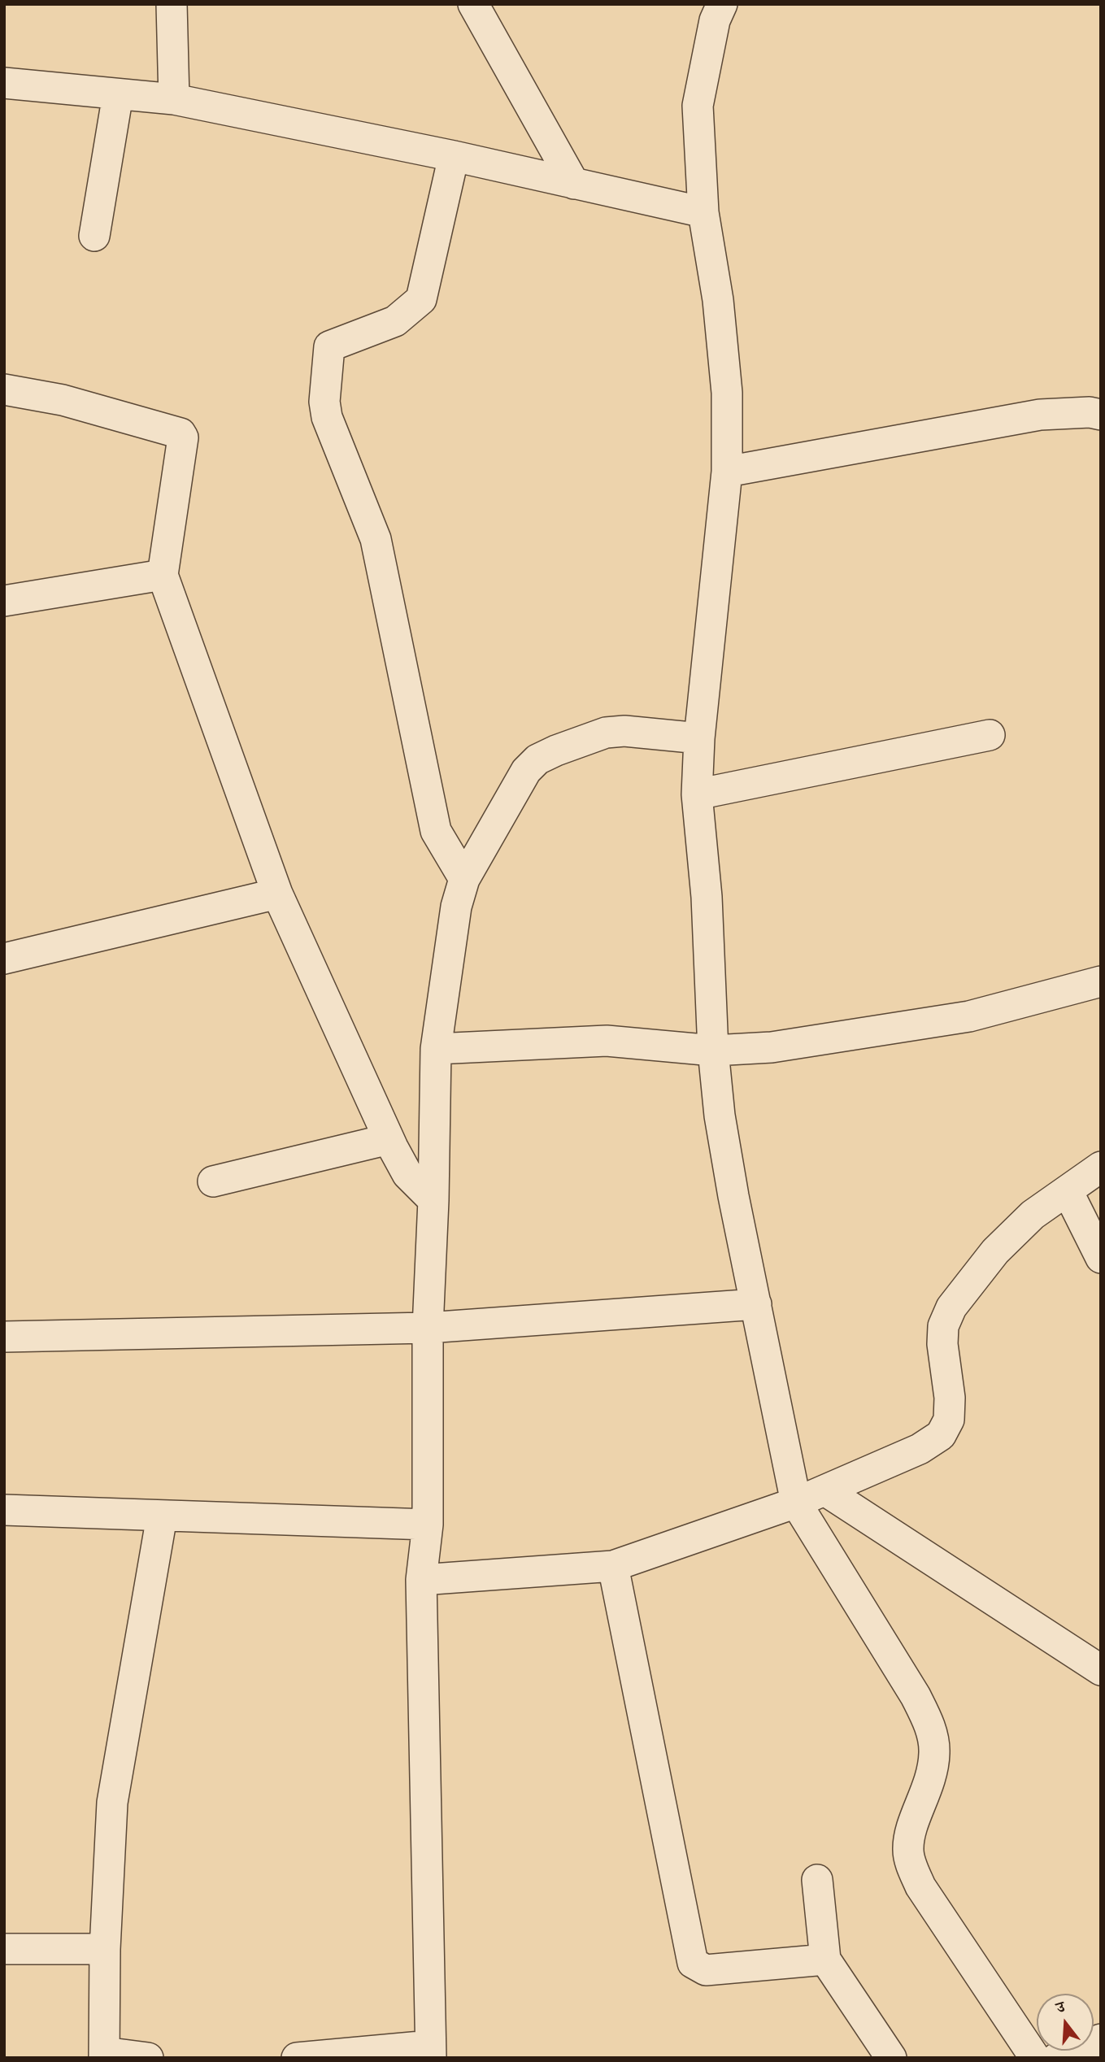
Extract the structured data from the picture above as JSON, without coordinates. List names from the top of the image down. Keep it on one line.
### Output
{"north":"top"}
